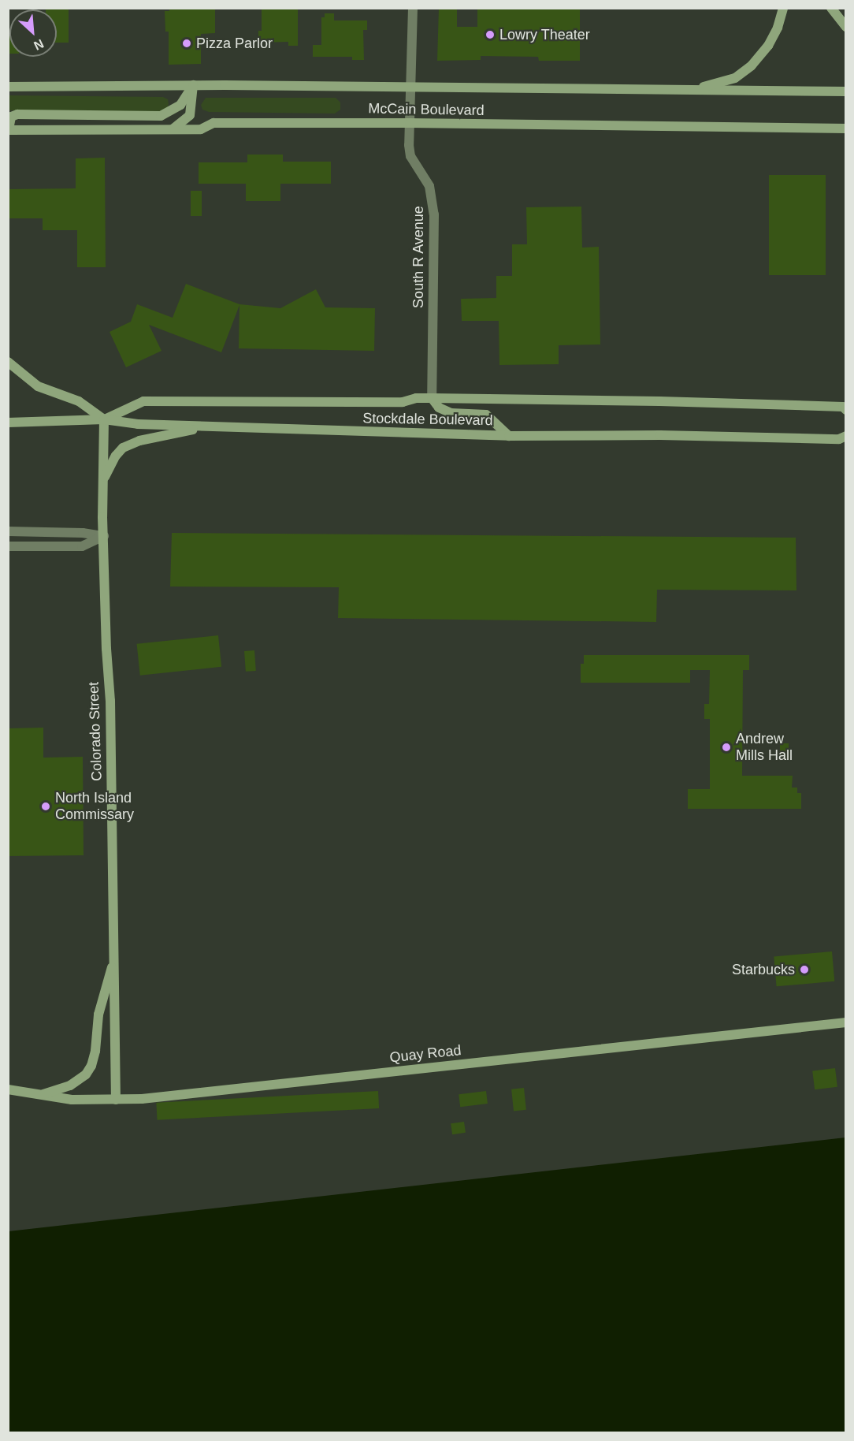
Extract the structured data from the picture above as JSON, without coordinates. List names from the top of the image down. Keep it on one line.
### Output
{"streets":{"main road":["McCain Boulevard","Stockdale Boulevard","Colorado Street","Quay Road"],"street":["South R Avenue"]},"crossings":[["McCain Boulevard","South R Avenue"],["Stockdale Boulevard","Colorado Street"],["Colorado Street","Quay Road"]],"places":["Lowry Theater","Pizza Parlor","Andrew Mills Hall","North Island Commissary","Starbucks"],"north":"bottom right"}
